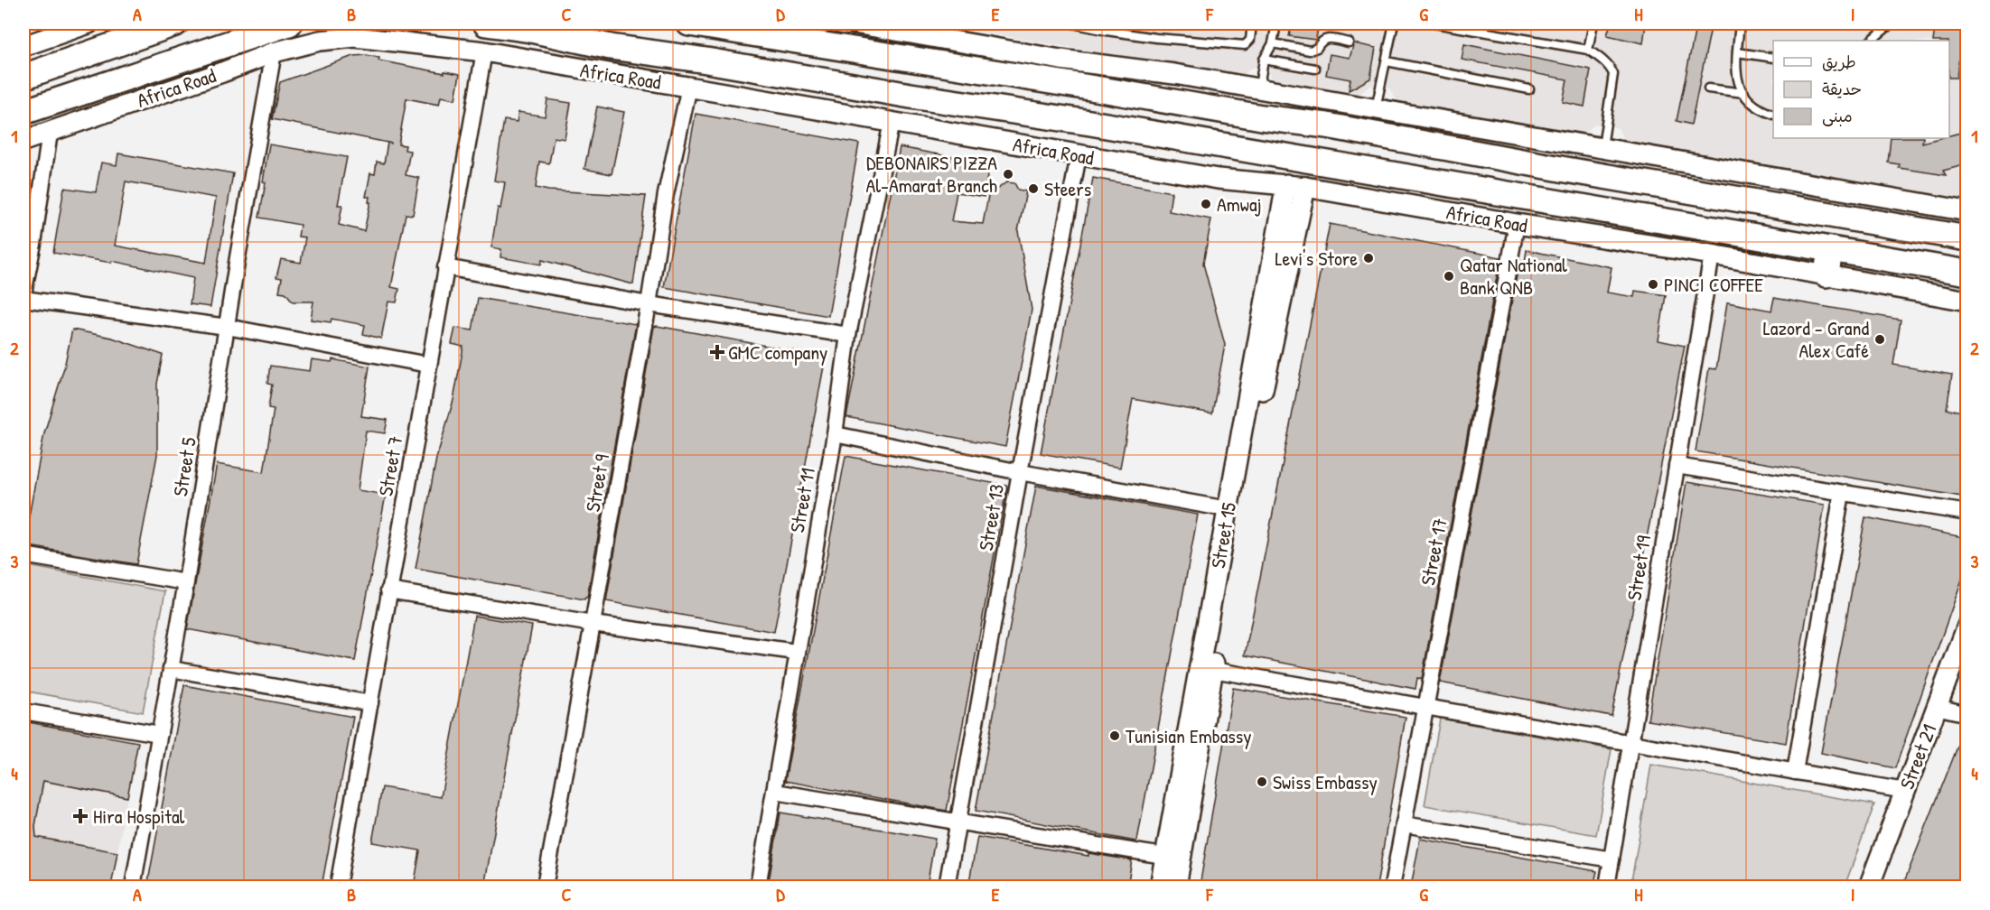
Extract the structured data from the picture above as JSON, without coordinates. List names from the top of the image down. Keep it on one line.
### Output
{"streets":{"highway":["Africa Road"],"street":["Street 7","Street 5","Street 9","Street 11","Street 13","Street 15","Street 17","Street 19","Street 21"]},"crossings":[["Africa Road","Street 7"],["Africa Road","Street 5"],["Africa Road","Street 9"],["Africa Road","Street 11"],["Africa Road","Street 13"],["Africa Road","Street 15"],["Africa Road","Street 17"],["Africa Road","Street 19"]],"places":{"other":["DEBONAIRS PIZZA Al-Amarat Branch","Steers","Amwaj","Levi's Store","Qatar National Bank QNB","PINCI COFFEE","Lazord - Grand Alex Café","Tunisian Embassy","Swiss Embassy"],"health":["GMC company","Hira Hospital"]},"legend":["طريق","حديقة","مبنى"],"grid":{"columns":["A","B","C","D","E","F","G","H","I"],"rows":["1","2","3","4"]}}
